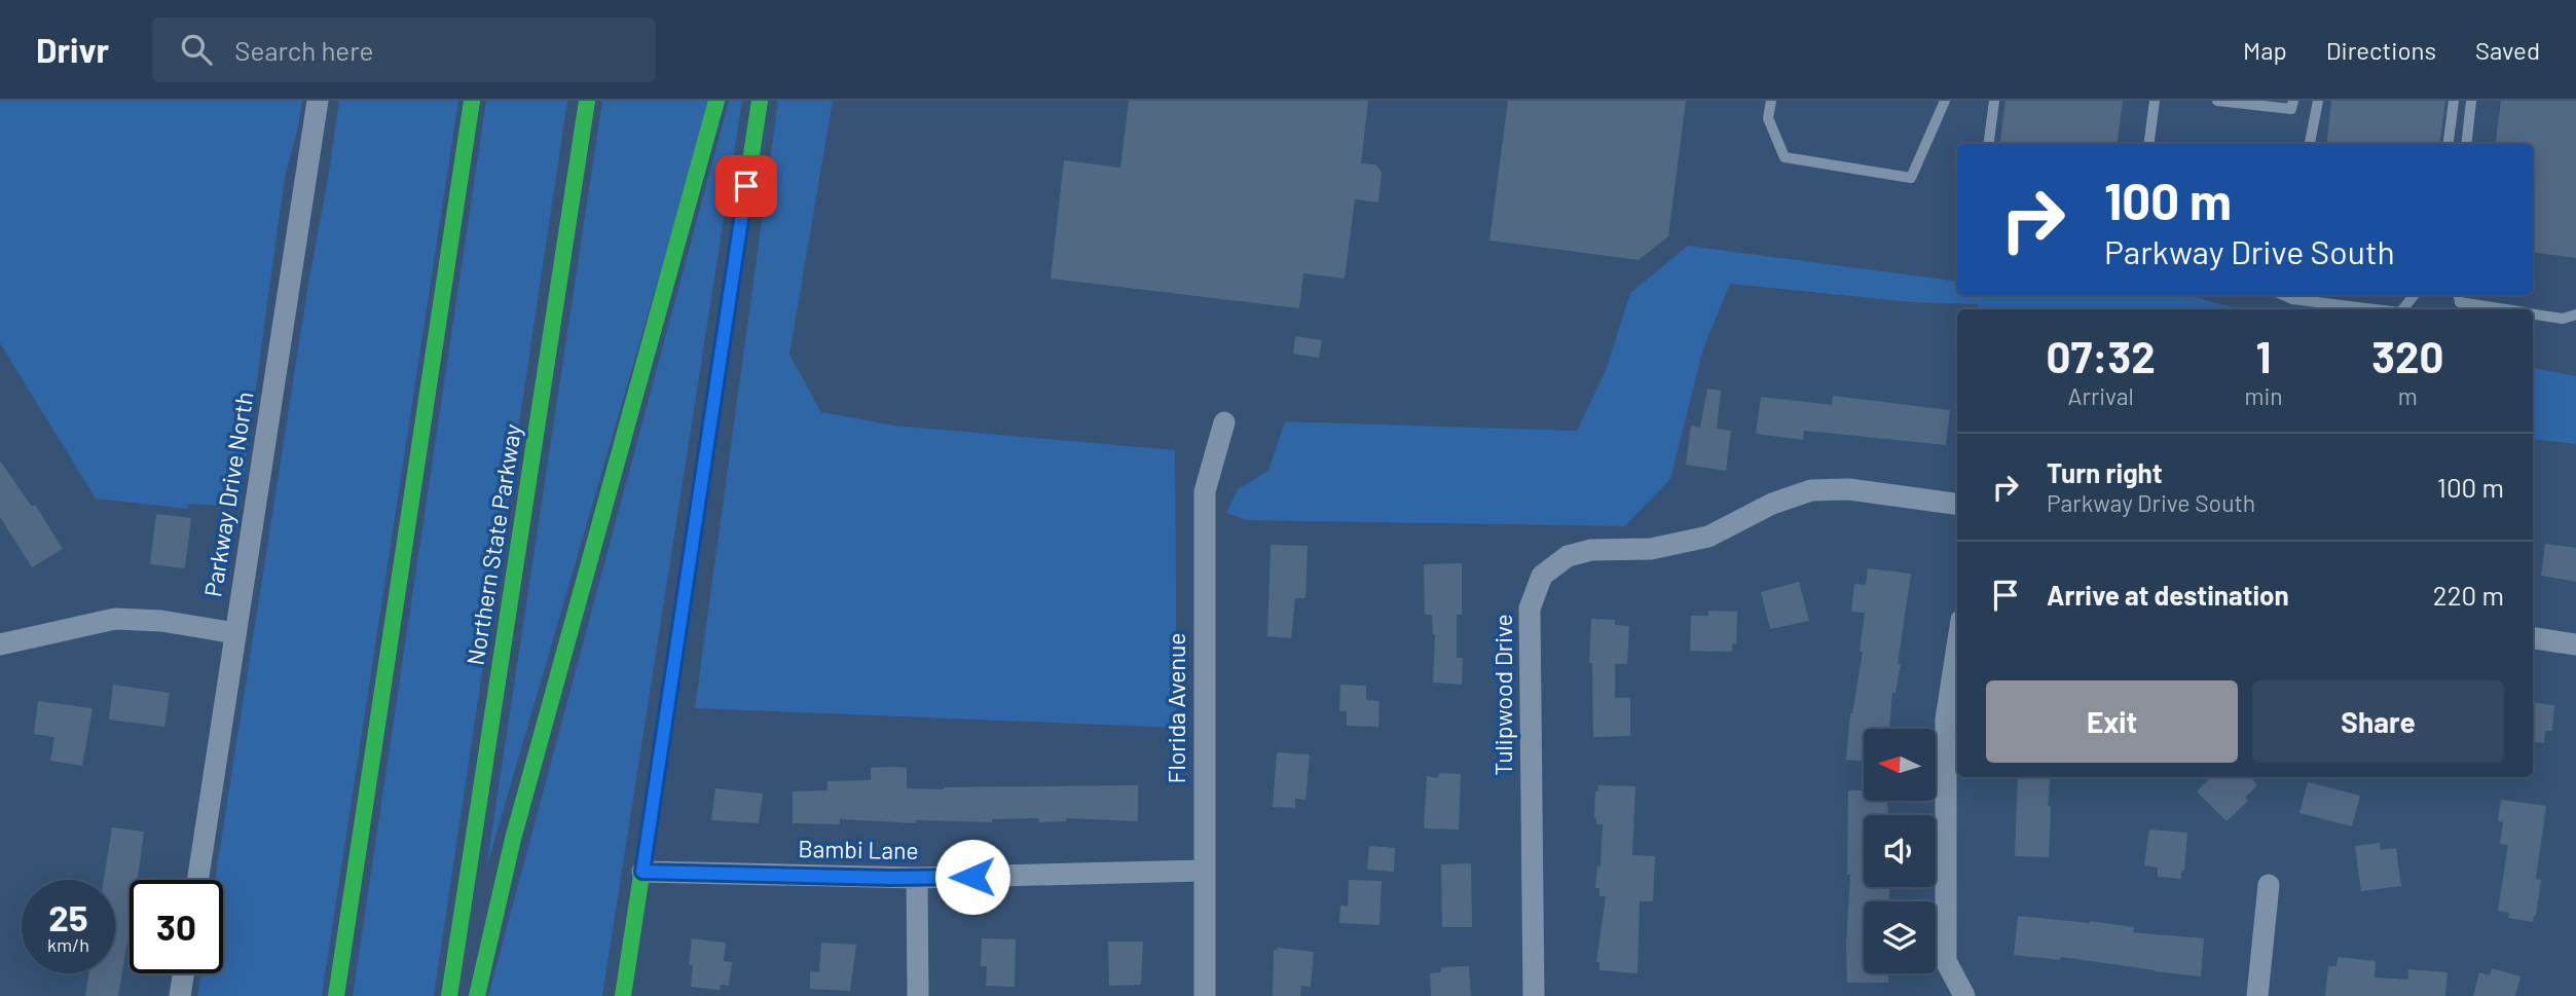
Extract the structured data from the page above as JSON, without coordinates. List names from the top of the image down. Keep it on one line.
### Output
{"streets":{"main road":["Northern State Parkway"],"street":["Parkway Drive North","Tulipwood Drive","Florida Avenue","Bambi Lane"]},"crossings":[["Florida Avenue","Bambi Lane"]],"north":"left","page":{"header":"Drivr","search":"Search here","nav":["Map","Directions","Saved"],"turn":["100 m","Parkway Drive South"],"eta":["07:32","Arrival","1","min","320","m"],"list":[{"name":"Turn right","note":"Parkway Drive South","value":"100 m"},{"name":"Arrive at destination","value":"220 m"}],"buttons":["Exit","Share"],"speed":"25 km/h","limit":"30"}}
